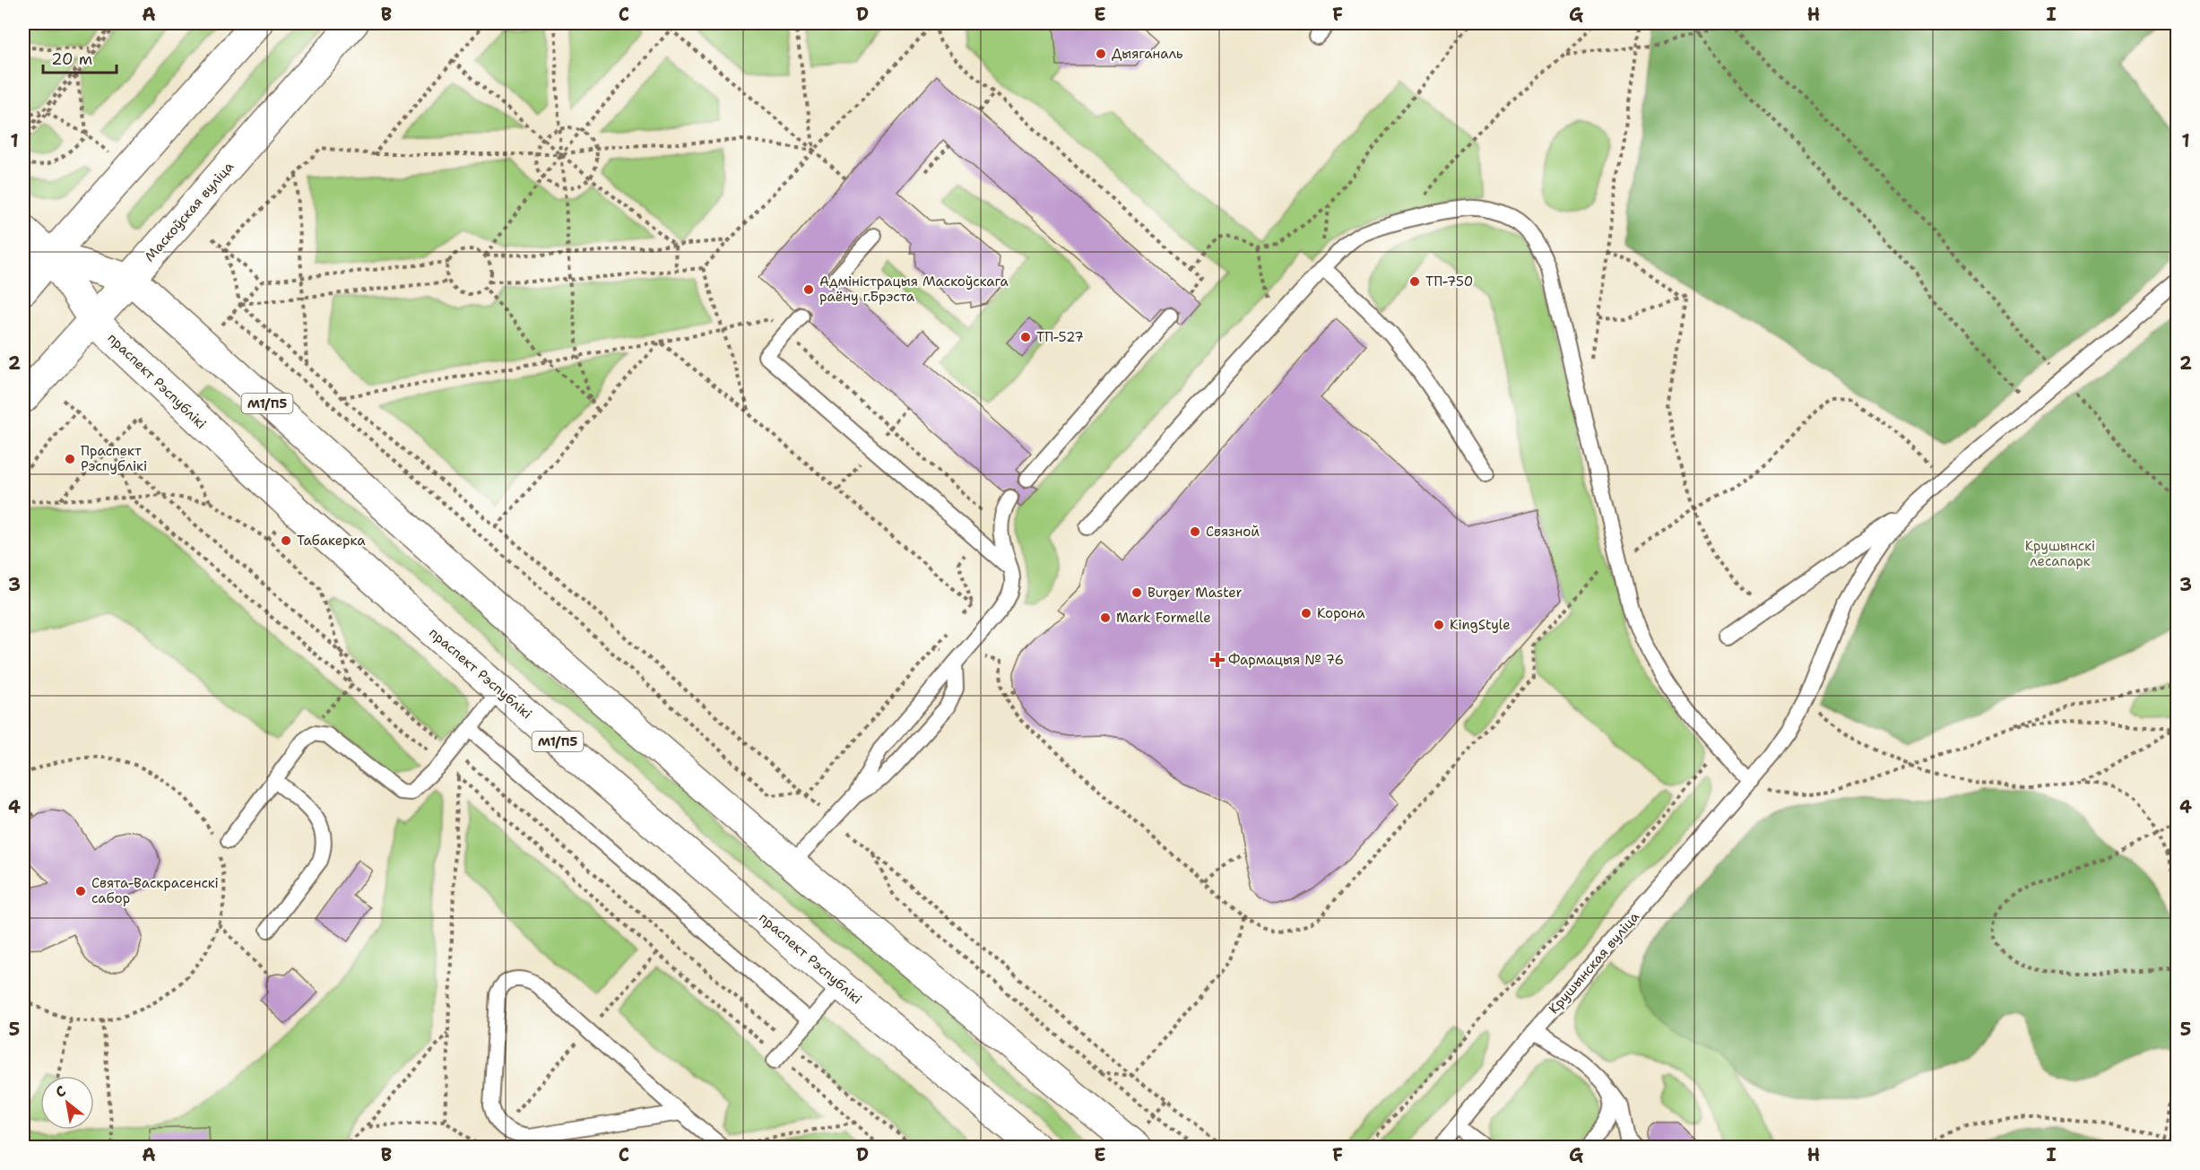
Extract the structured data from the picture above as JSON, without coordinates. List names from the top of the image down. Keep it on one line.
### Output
{"streets":{"main road":["Маскоўская вуліца","праспект Рэспублікі","М1/П5"],"lane":["Крушынская вуліца"]},"crossings":[["Маскоўская вуліца","праспект Рэспублікі"],["Маскоўская вуліца","М1/П5"]],"parks":["Крушынскі лесапарк"],"places":{"other":["Дыяганаль","ТП-750","Адміністрацыя Маскоўскага раёну г.Брэста","ТП-527","Праспект Рэспублікі","Связной","Табакерка","Burger Master","Корона","Mark Formelle","KingStyle","Свята-Васкрасенскі сабор"],"health":["Фармацыя № 76"]},"scale_bar":"20 m","north":"top left","grid":{"columns":["A","B","C","D","E","F","G","H","I"],"rows":["1","2","3","4","5"]}}
